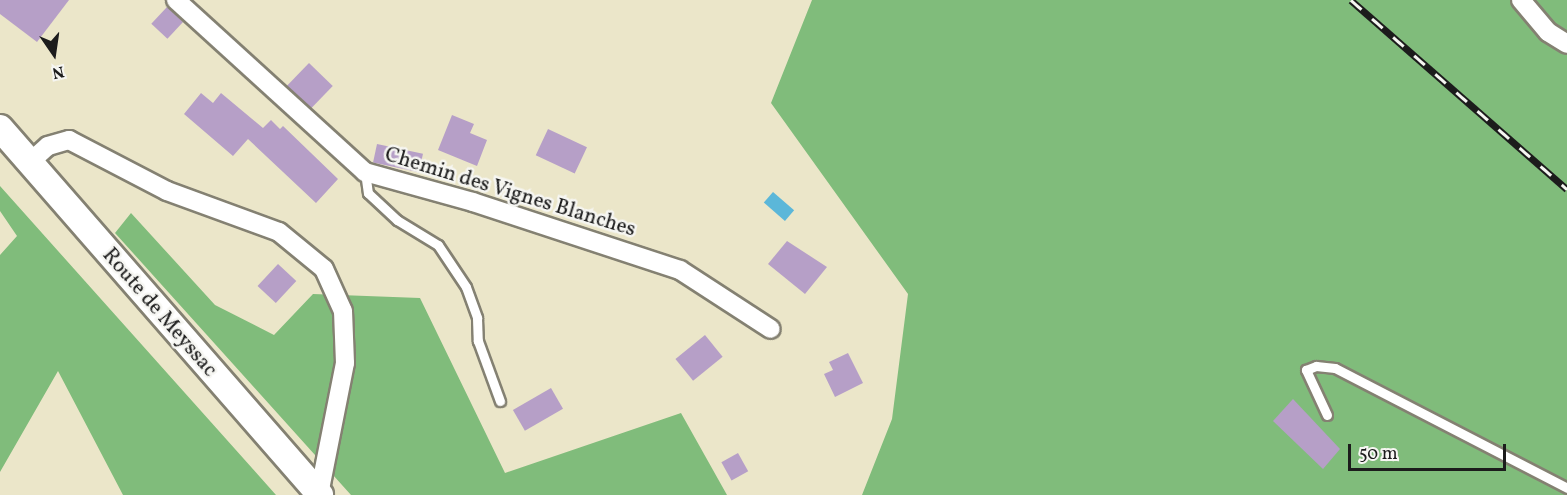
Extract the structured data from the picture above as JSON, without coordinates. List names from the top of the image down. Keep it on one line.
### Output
{"streets":{"main road":["Route de Meyssac"],"street":["Chemin des Vignes Blanches"]},"scale_bar":"50 m","north":"bottom"}
